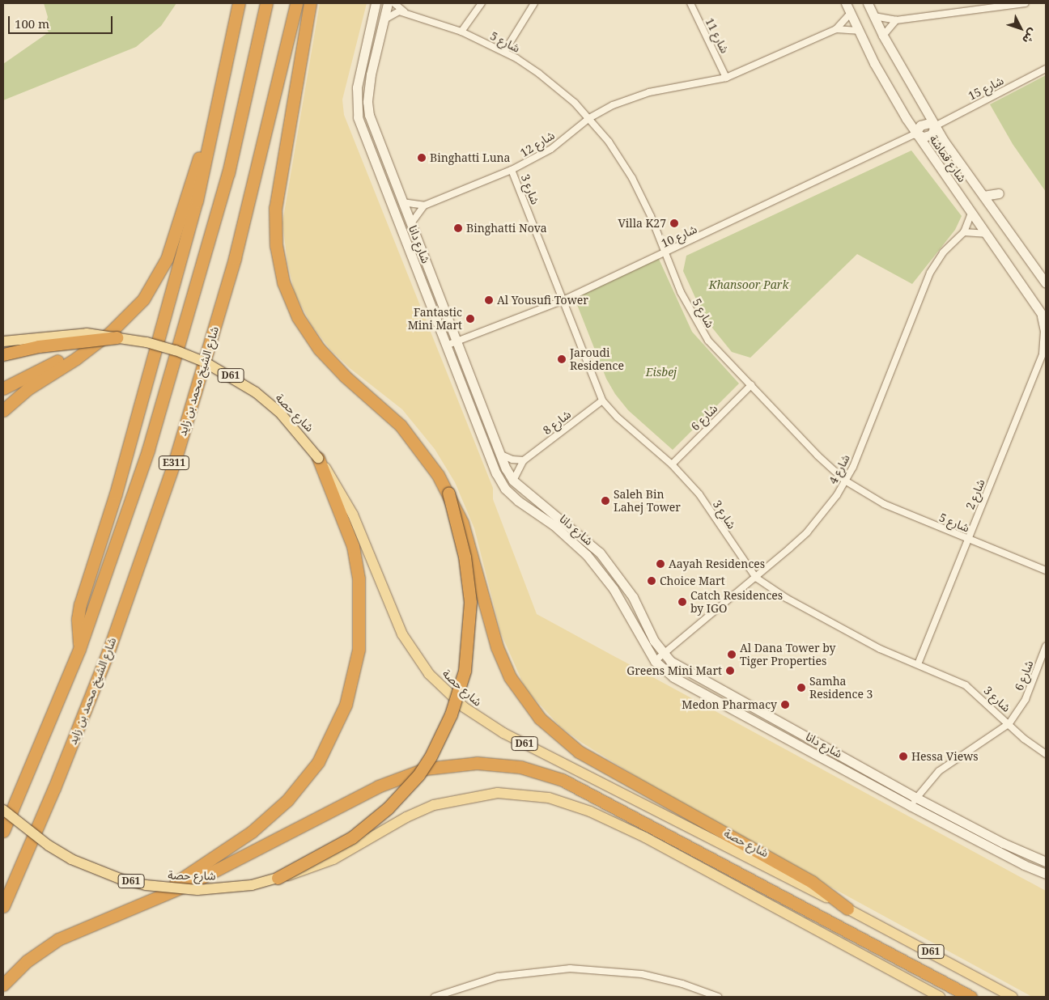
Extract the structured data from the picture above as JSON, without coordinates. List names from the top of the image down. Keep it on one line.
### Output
{"streets":{"highway":["شارع الشيخ محمد بن زايد","E311"],"main road":["D61","شارع حصة"],"street":["شارع 11","شارع 5","شارع 15","شارع 12","شارع قماشة","شارع 3","شارع 10","شارع دانا","شارع 6","شارع 8","شارع 4","شارع 2"]},"crossings":[["شارع 11","شارع 12"],["شارع 5","شارع 12"],["شارع 5","شارع 10"],["شارع 5","شارع 6"],["شارع 5","شارع 4"],["شارع 5","شارع 2"],["شارع 15","شارع قماشة"],["شارع 12","شارع 3"],["شارع قماشة","شارع 10"],["شارع قماشة","شارع 4"],["شارع قماشة","شارع 2"],["شارع 3","شارع 10"],["شارع 3","شارع 6"],["شارع 3","شارع 8"],["شارع 3","شارع 4"],["شارع 3","شارع 2"],["شارع 10","شارع دانا"],["شارع دانا","شارع 6"],["شارع دانا","شارع 8"],["شارع دانا","شارع 4"]],"parks":["Khansoor Park","Eisbej"],"places":["Binghatti Luna","Villa K27","Binghatti Nova","Al Yousufi Tower","Fantastic Mini Mart","Jaroudi Residence","Saleh Bin Lahej Tower","Aayah Residences","Choice Mart","Catch Residences by IGO","Al Dana Tower by Tiger Properties","Greens Mini Mart","Samha Residence 3","Medon Pharmacy","Hessa Views"],"scale_bar":"100 m","north":"bottom right"}
